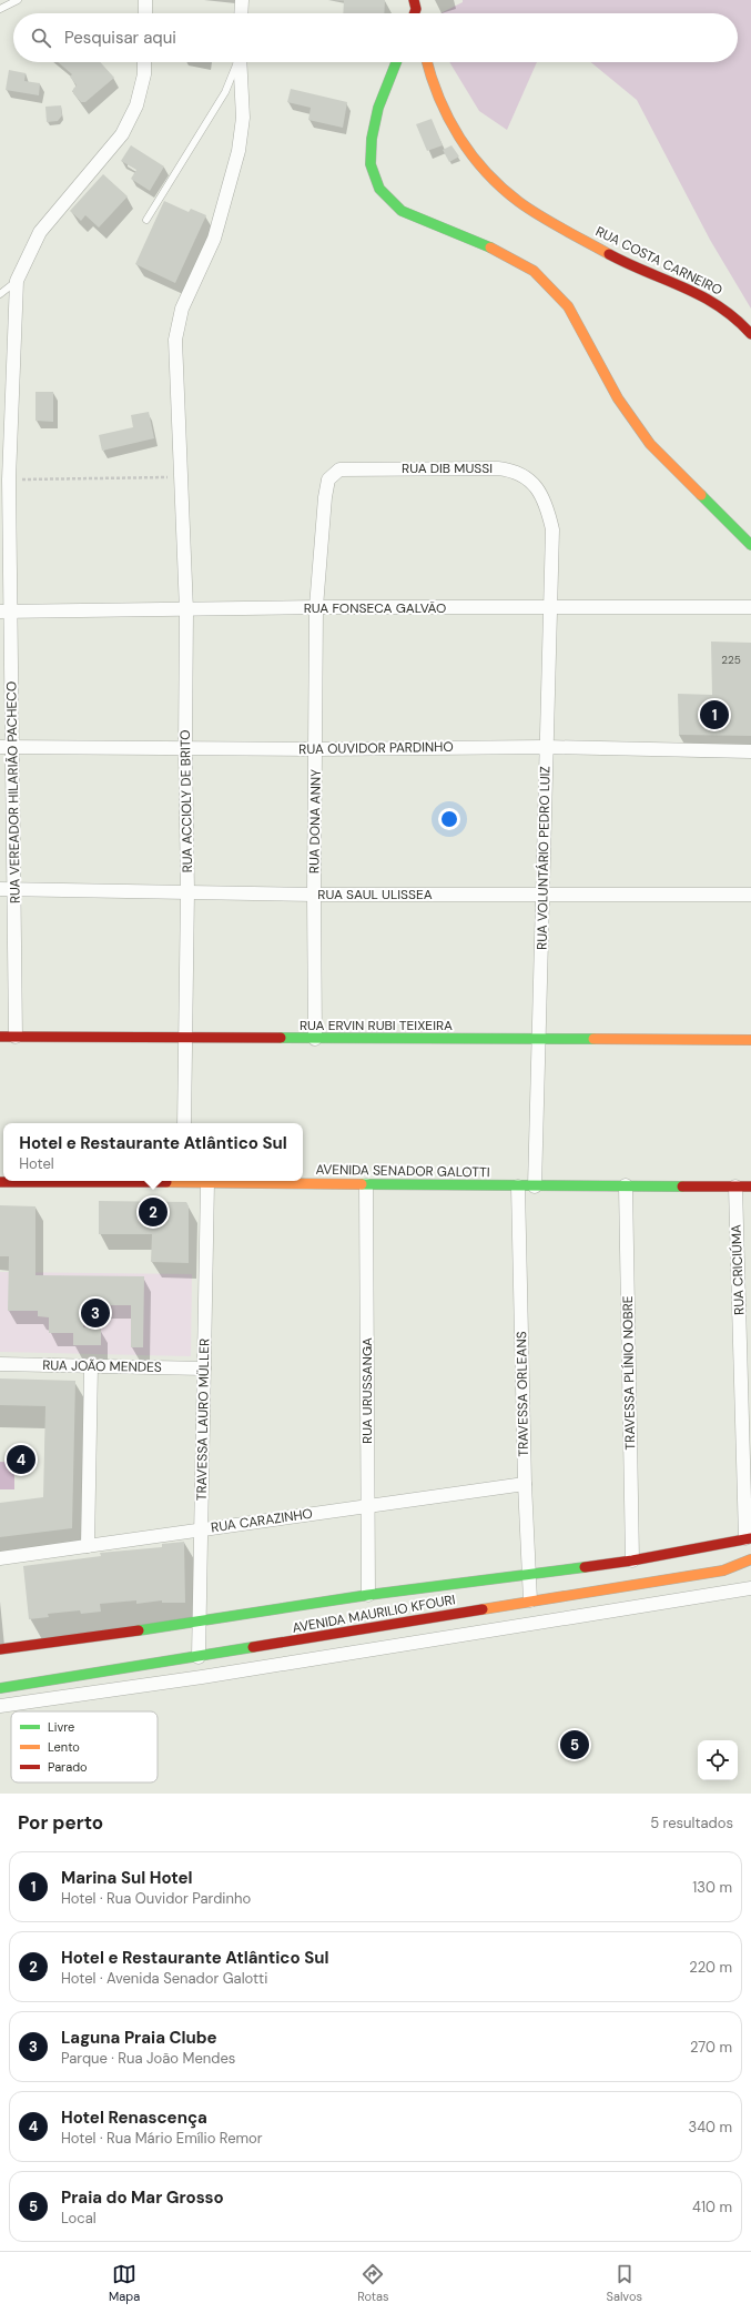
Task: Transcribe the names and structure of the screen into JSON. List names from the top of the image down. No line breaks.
{"streets":{"street":["RUA COSTA CARNEIRO","RUA DIB MUSSI","RUA FONSECA GALVÃO","RUA OUVIDOR PARDINHO","RUA VEREADOR HILARIÃO PACHECO","RUA ACCIOLY DE BRITO","RUA DONA ANNY","RUA VOLUNTÁRIO PEDRO LUIZ","RUA SAUL ULISSEA","RUA ERVIN RUBI TEIXEIRA","AVENIDA SENADOR GALOTTI","RUA CRICIÚMA","RUA JOÃO MENDES","TRAVESSA PLÍNIO NOBRE","RUA URUSSANGA","TRAVESSA ORLEANS","TRAVESSA LAURO MÜLLER","RUA CARAZINHO","AVENIDA MAURILIO KFOURI"]},"crossings":[["RUA DIB MUSSI","RUA DONA ANNY"],["RUA DIB MUSSI","RUA VOLUNTÁRIO PEDRO LUIZ"],["RUA FONSECA GALVÃO","RUA VEREADOR HILARIÃO PACHECO"],["RUA FONSECA GALVÃO","RUA ACCIOLY DE BRITO"],["RUA FONSECA GALVÃO","RUA DONA ANNY"],["RUA FONSECA GALVÃO","RUA VOLUNTÁRIO PEDRO LUIZ"],["RUA OUVIDOR PARDINHO","RUA VEREADOR HILARIÃO PACHECO"],["RUA OUVIDOR PARDINHO","RUA ACCIOLY DE BRITO"],["RUA OUVIDOR PARDINHO","RUA DONA ANNY"],["RUA OUVIDOR PARDINHO","RUA VOLUNTÁRIO PEDRO LUIZ"],["RUA VEREADOR HILARIÃO PACHECO","RUA SAUL ULISSEA"],["RUA VEREADOR HILARIÃO PACHECO","RUA ERVIN RUBI TEIXEIRA"],["RUA ACCIOLY DE BRITO","RUA SAUL ULISSEA"],["RUA ACCIOLY DE BRITO","RUA ERVIN RUBI TEIXEIRA"],["RUA DONA ANNY","RUA SAUL ULISSEA"],["RUA DONA ANNY","RUA ERVIN RUBI TEIXEIRA"],["RUA VOLUNTÁRIO PEDRO LUIZ","RUA SAUL ULISSEA"],["RUA VOLUNTÁRIO PEDRO LUIZ","RUA ERVIN RUBI TEIXEIRA"],["RUA VOLUNTÁRIO PEDRO LUIZ","AVENIDA SENADOR GALOTTI"],["AVENIDA SENADOR GALOTTI","RUA CRICIÚMA"],["AVENIDA SENADOR GALOTTI","TRAVESSA PLÍNIO NOBRE"],["AVENIDA SENADOR GALOTTI","RUA URUSSANGA"],["AVENIDA SENADOR GALOTTI","TRAVESSA ORLEANS"],["AVENIDA SENADOR GALOTTI","TRAVESSA LAURO MÜLLER"],["RUA CRICIÚMA","AVENIDA MAURILIO KFOURI"],["RUA JOÃO MENDES","TRAVESSA LAURO MÜLLER"],["TRAVESSA PLÍNIO NOBRE","AVENIDA MAURILIO KFOURI"],["RUA URUSSANGA","RUA CARAZINHO"],["RUA URUSSANGA","AVENIDA MAURILIO KFOURI"],["TRAVESSA ORLEANS","RUA CARAZINHO"],["TRAVESSA ORLEANS","AVENIDA MAURILIO KFOURI"],["TRAVESSA LAURO MÜLLER","RUA CARAZINHO"],["TRAVESSA LAURO MÜLLER","AVENIDA MAURILIO KFOURI"]],"house_numbers":["225"],"legend":["Livre","Lento","Parado"],"page":{"search":"Pesquisar aqui","pins":["1","2","3","4","5"],"popup":["Hotel e Restaurante Atlântico Sul","Hotel"],"heading":["Por perto","5 resultados"],"list":[{"mark":"1","name":"Marina Sul Hotel","note":"Hotel · Rua Ouvidor Pardinho","value":"130 m"},{"mark":"2","name":"Hotel e Restaurante Atlântico Sul","note":"Hotel · Avenida Senador Galotti","value":"220 m"},{"mark":"3","name":"Laguna Praia Clube","note":"Parque · Rua João Mendes","value":"270 m"},{"mark":"4","name":"Hotel Renascença","note":"Hotel · Rua Mário Emílio Remor","value":"340 m"},{"mark":"5","name":"Praia do Mar Grosso","note":"Local","value":"410 m"}],"nav":["Mapa","Rotas","Salvos"]}}
